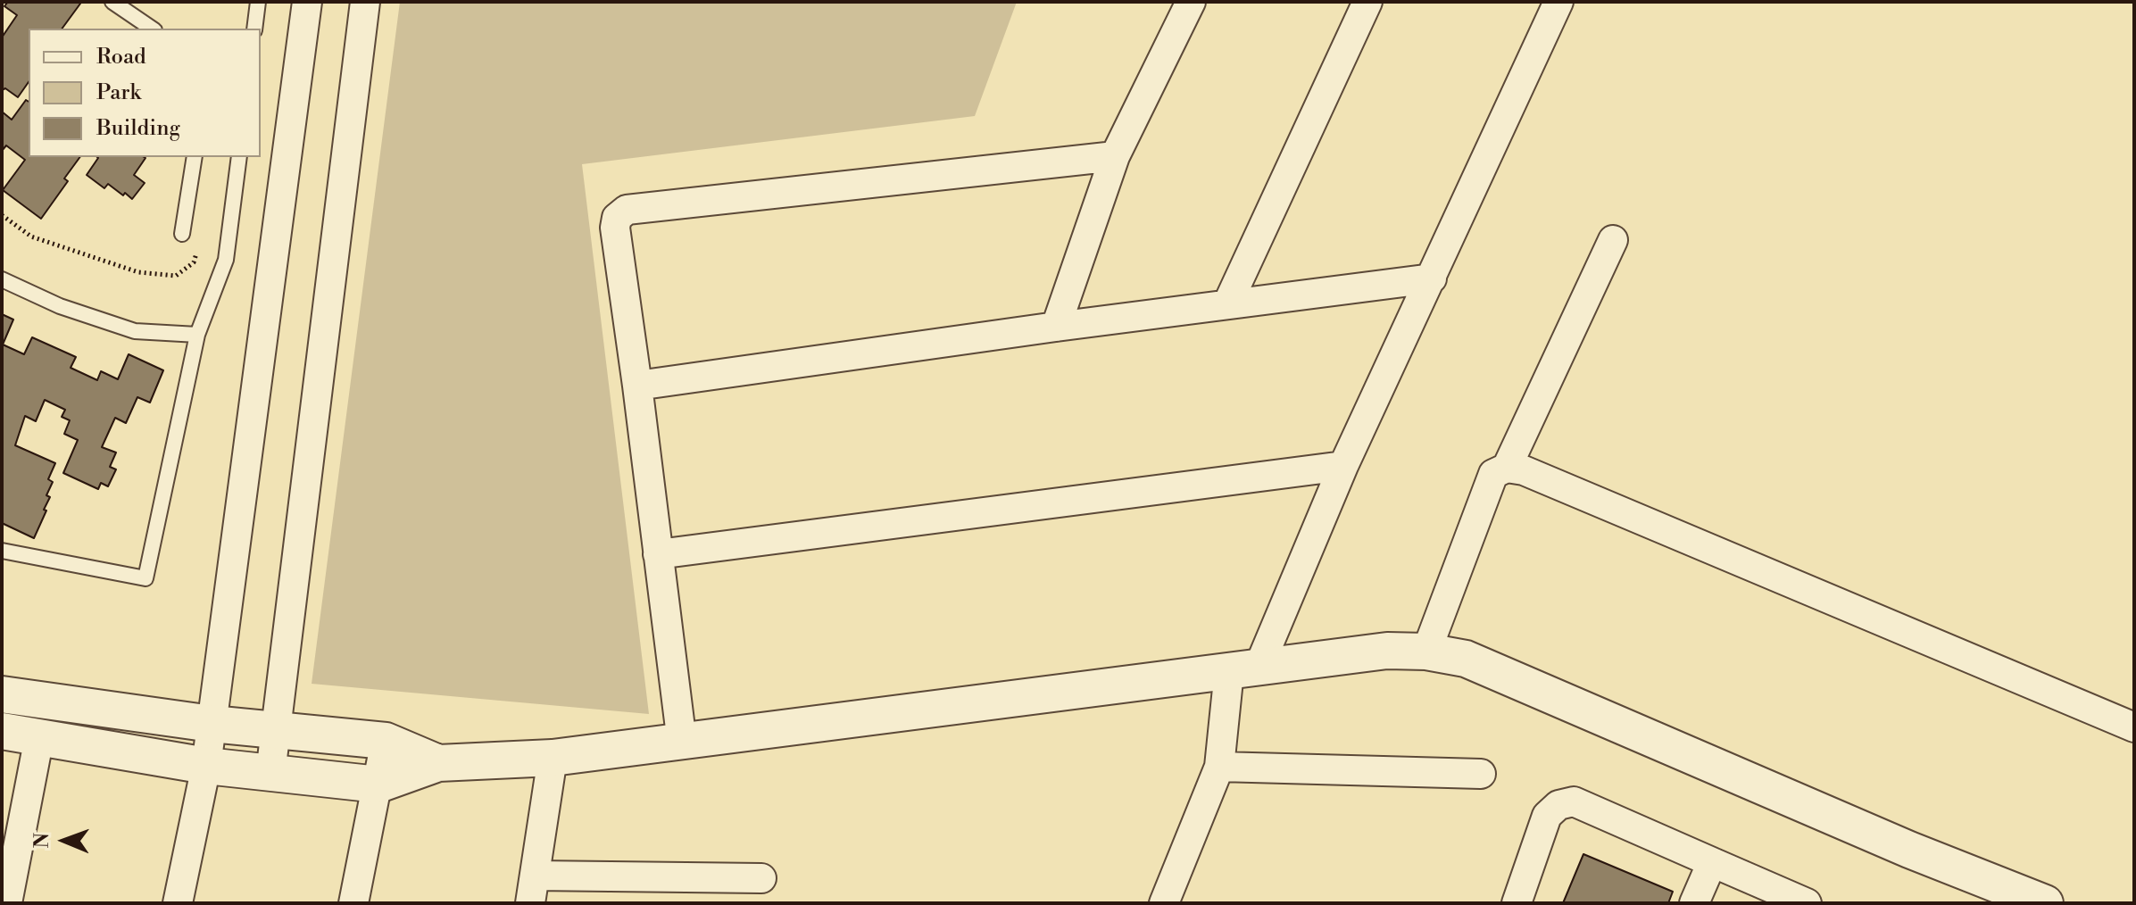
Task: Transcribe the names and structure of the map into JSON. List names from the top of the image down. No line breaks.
{"legend":["Road","Park","Building"],"north":"left"}
